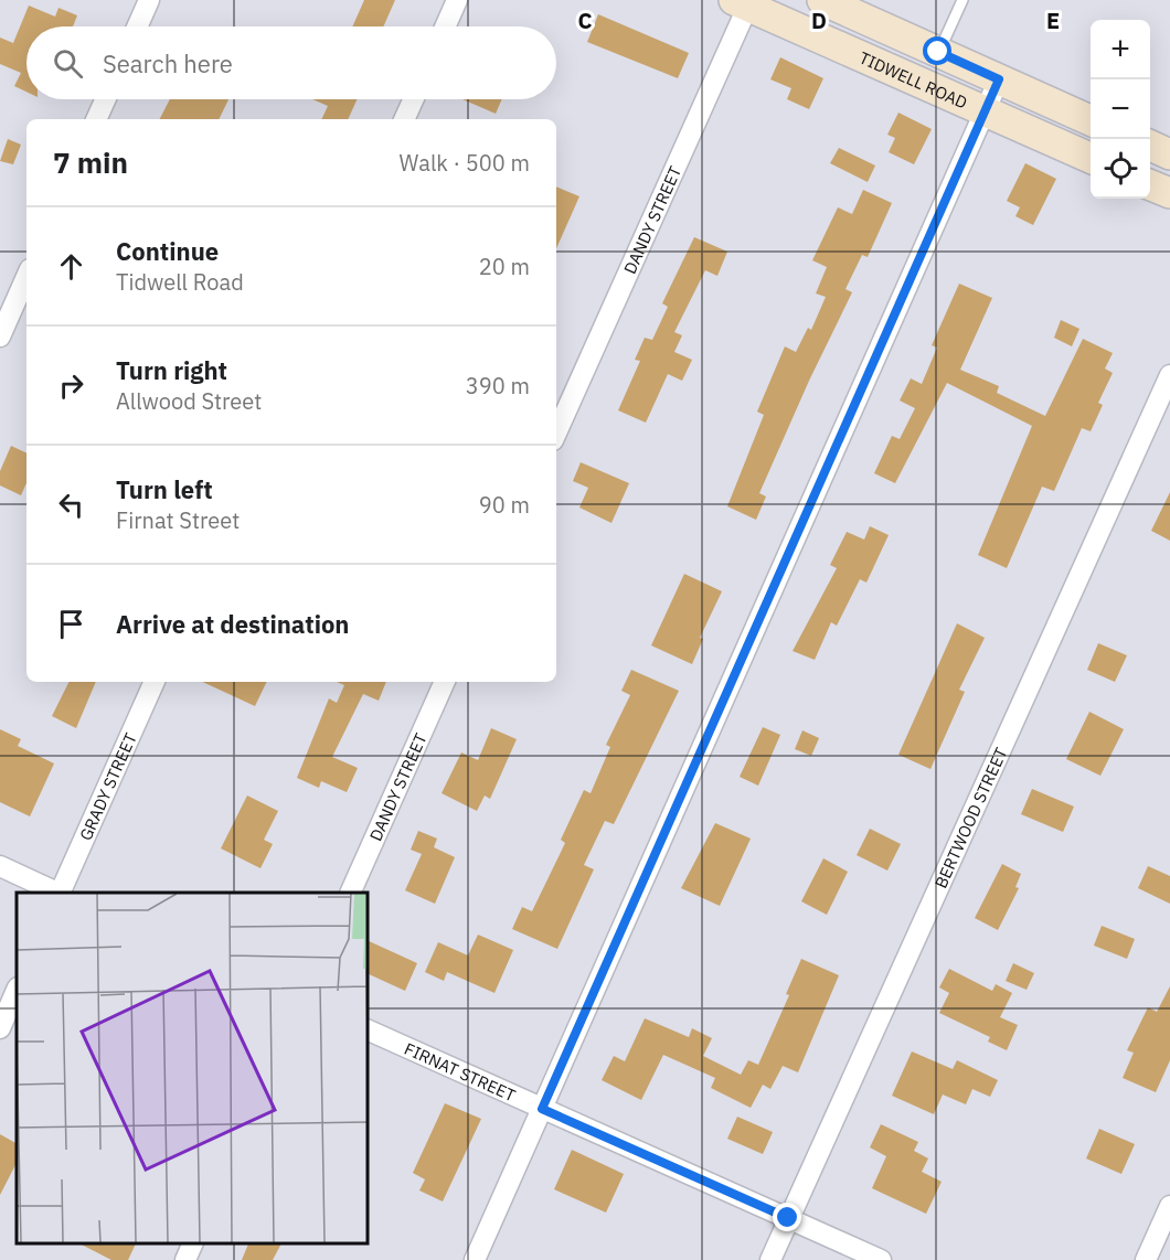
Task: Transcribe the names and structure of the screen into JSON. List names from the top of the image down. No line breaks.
{"streets":{"main road":["TIDWELL ROAD"],"street":["DANDY STREET","GRADY STREET","BERTWOOD STREET","FIRNAT STREET"]},"crossings":[["TIDWELL ROAD","DANDY STREET"],["BERTWOOD STREET","FIRNAT STREET"]],"page":{"map_buttons":["+","−"],"search":"Search here","heading":["7 min","Walk · 500 m"],"list":[["Continue","Tidwell Road","20 m"],["Turn right","Allwood Street","390 m"],["Turn left","Firnat Street","90 m"],"Arrive at destination"]},"grid":{"columns":["C","D","E"]}}
